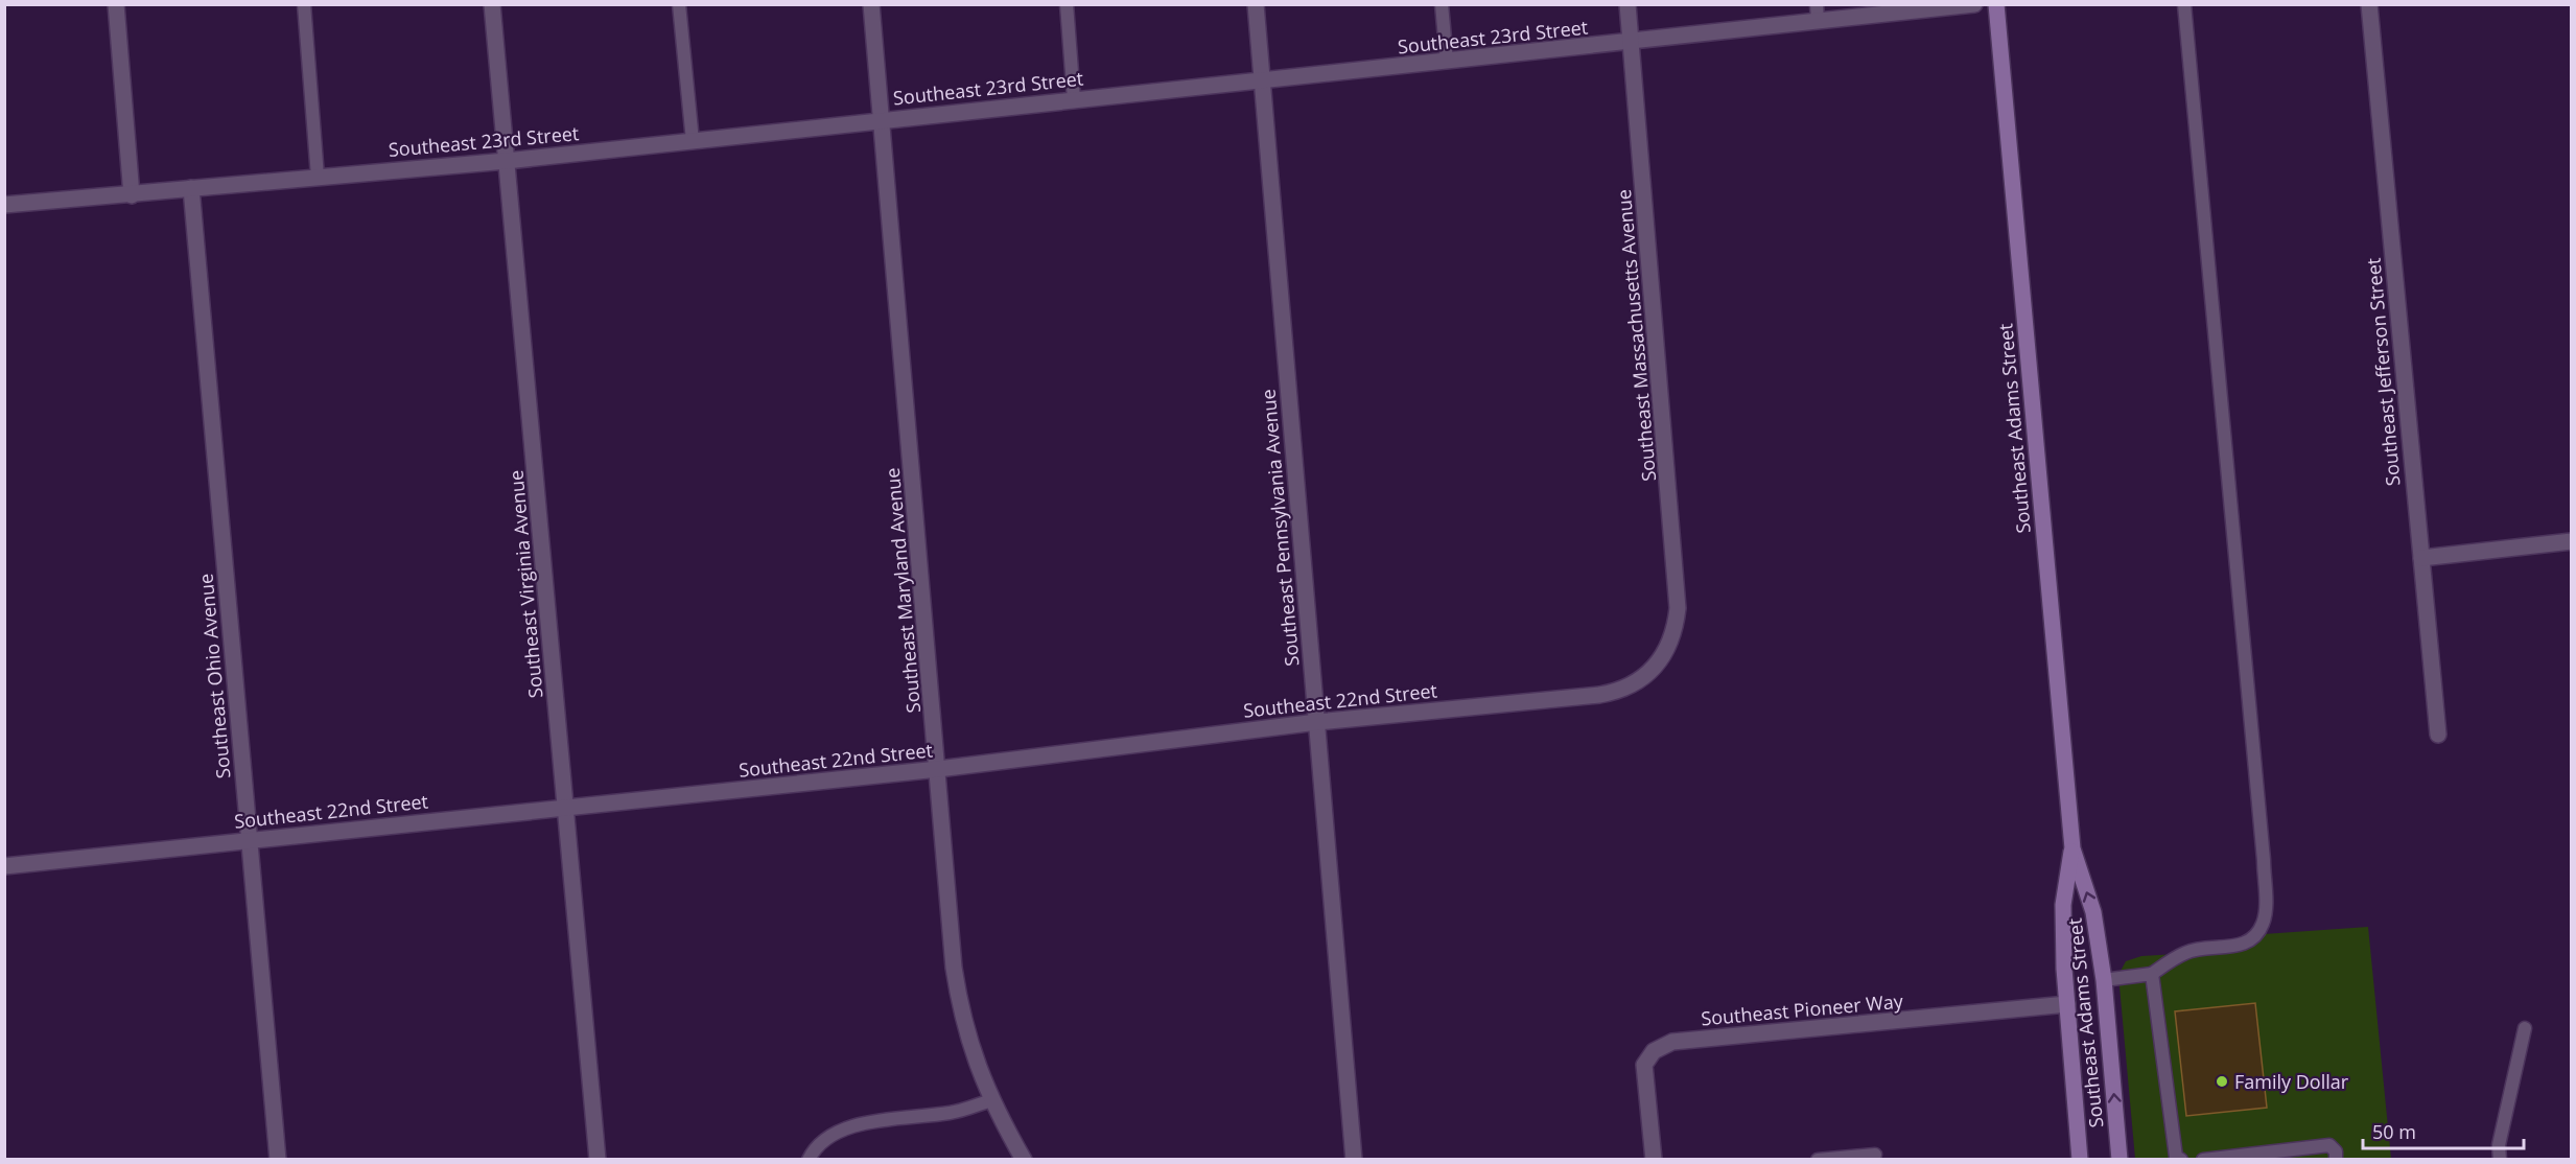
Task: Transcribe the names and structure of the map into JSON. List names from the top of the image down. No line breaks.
{"streets":{"main road":["Southeast Adams Street"],"street":["Southeast 23rd Street","Southeast Massachusetts Avenue","Southeast Jefferson Street","Southeast Pennsylvania Avenue","Southeast Virginia Avenue","Southeast Maryland Avenue","Southeast Ohio Avenue","Southeast 22nd Street","Southeast Pioneer Way"]},"crossings":[["Southeast 23rd Street","Southeast Massachusetts Avenue"],["Southeast 23rd Street","Southeast Pennsylvania Avenue"],["Southeast 23rd Street","Southeast Virginia Avenue"],["Southeast 23rd Street","Southeast Maryland Avenue"],["Southeast 23rd Street","Southeast Ohio Avenue"],["Southeast Massachusetts Avenue","Southeast 22nd Street"],["Southeast Adams Street","Southeast Pioneer Way"],["Southeast Pennsylvania Avenue","Southeast 22nd Street"],["Southeast Virginia Avenue","Southeast 22nd Street"],["Southeast Maryland Avenue","Southeast 22nd Street"],["Southeast Ohio Avenue","Southeast 22nd Street"]],"places":["Family Dollar"],"scale_bar":"50 m"}
